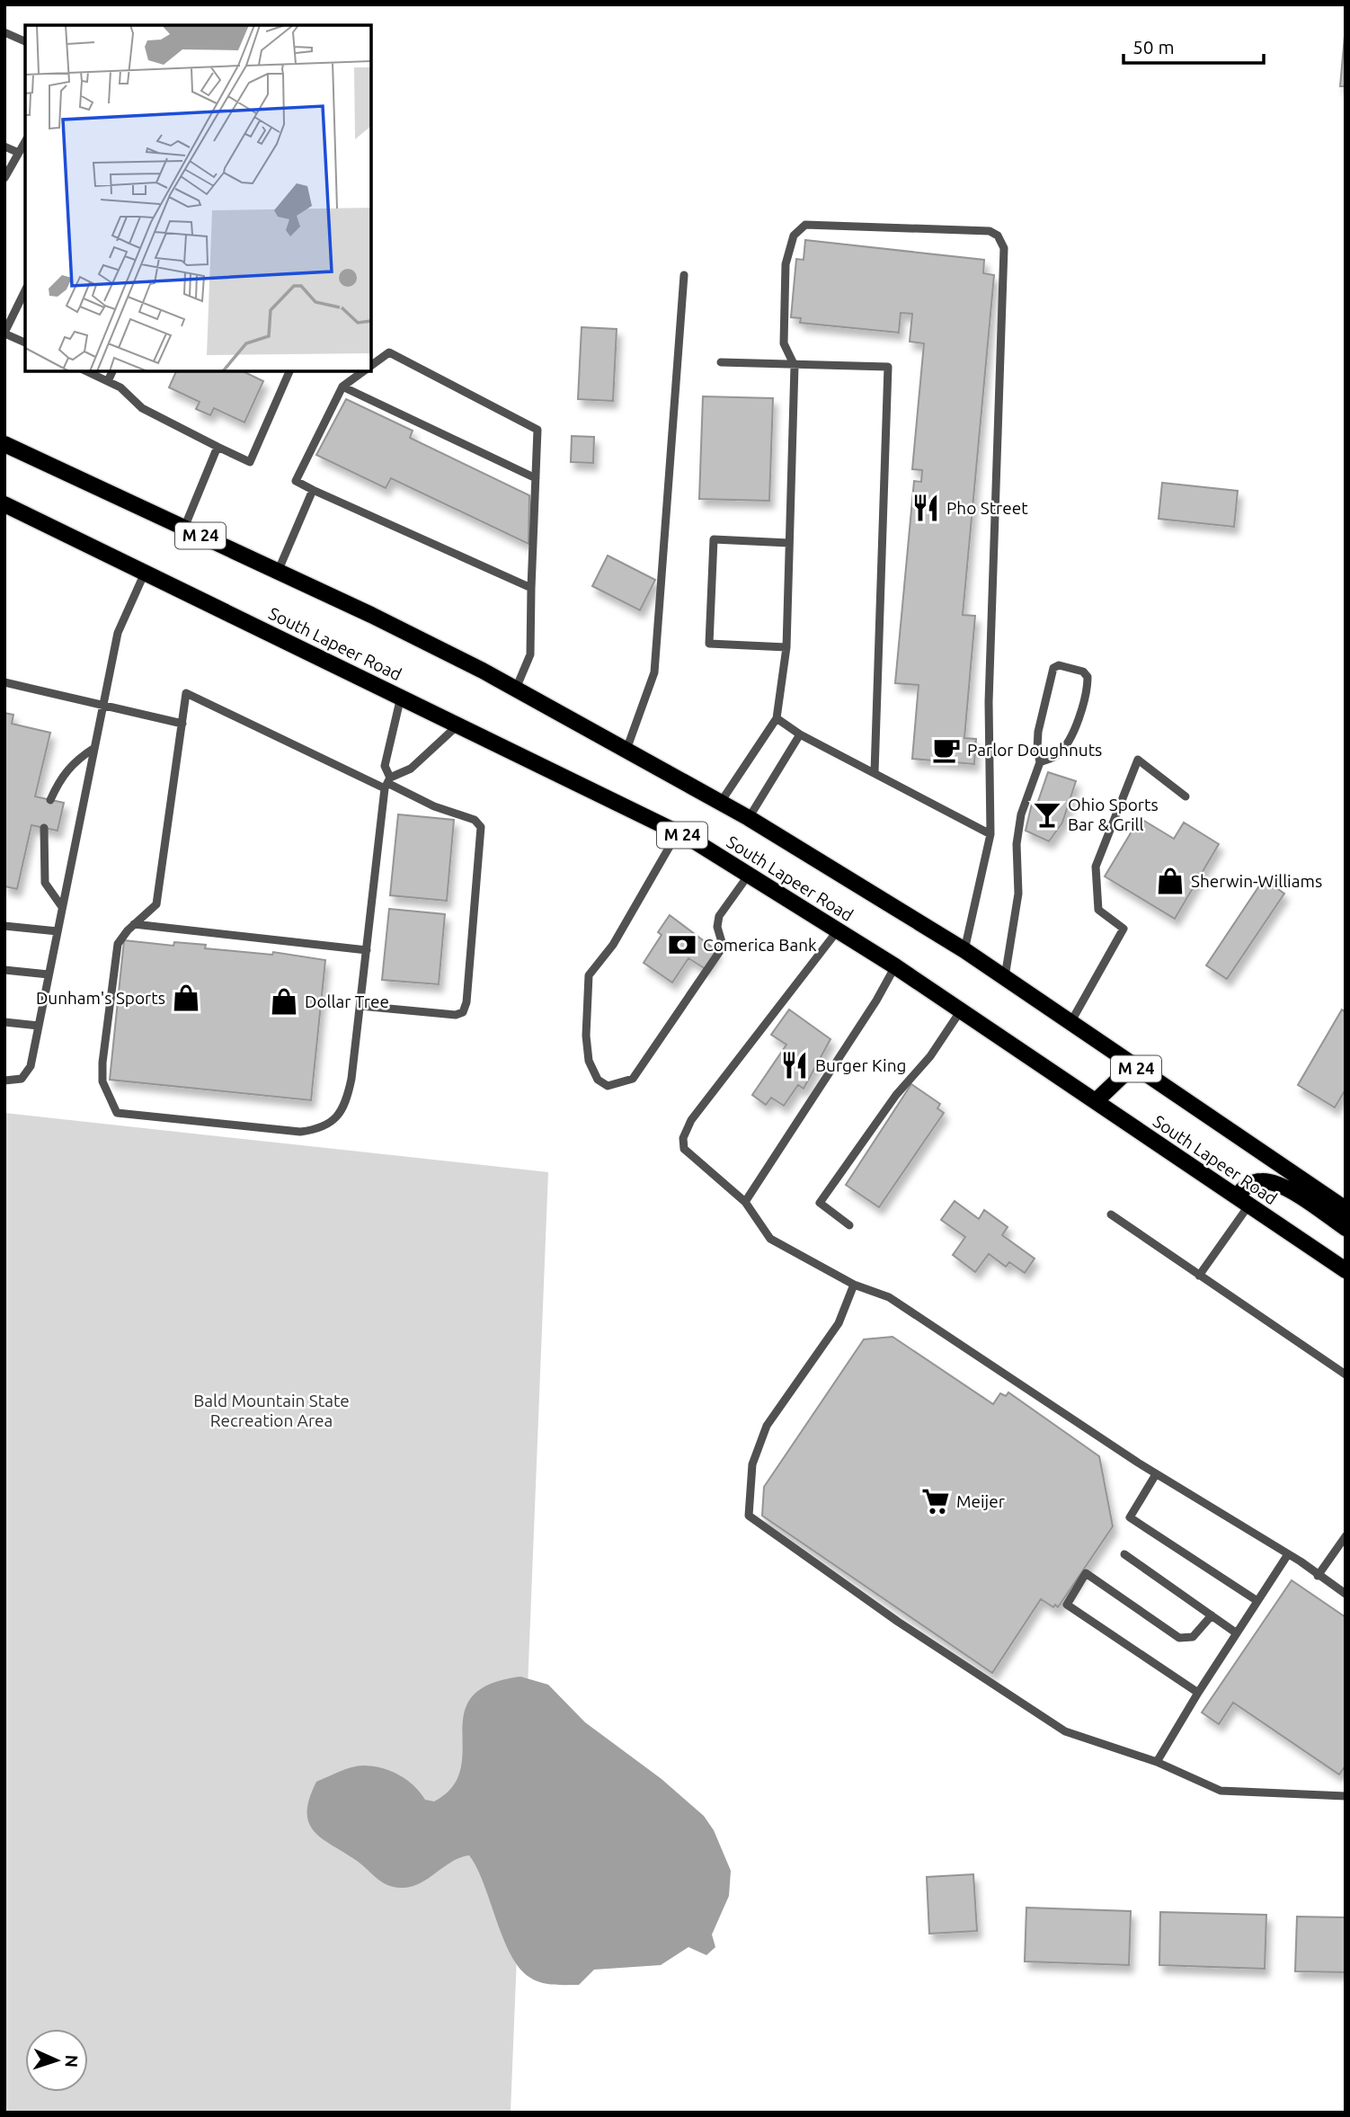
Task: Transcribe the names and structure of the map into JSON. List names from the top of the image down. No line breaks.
{"streets":{"main road":["M 24","South Lapeer Road"]},"parks":["Bald Mountain State Recreation Area"],"places":{"restaurant":["Pho Street","Burger King"],"cafe":["Parlor Doughnuts"],"bar":["Ohio Sports Bar & Grill"],"shop":["Sherwin-Williams","Dunham's Sports","Dollar Tree"],"bank":["Comerica Bank"],"supermarket":["Meijer"]},"scale_bar":"50 m","north":"right"}
